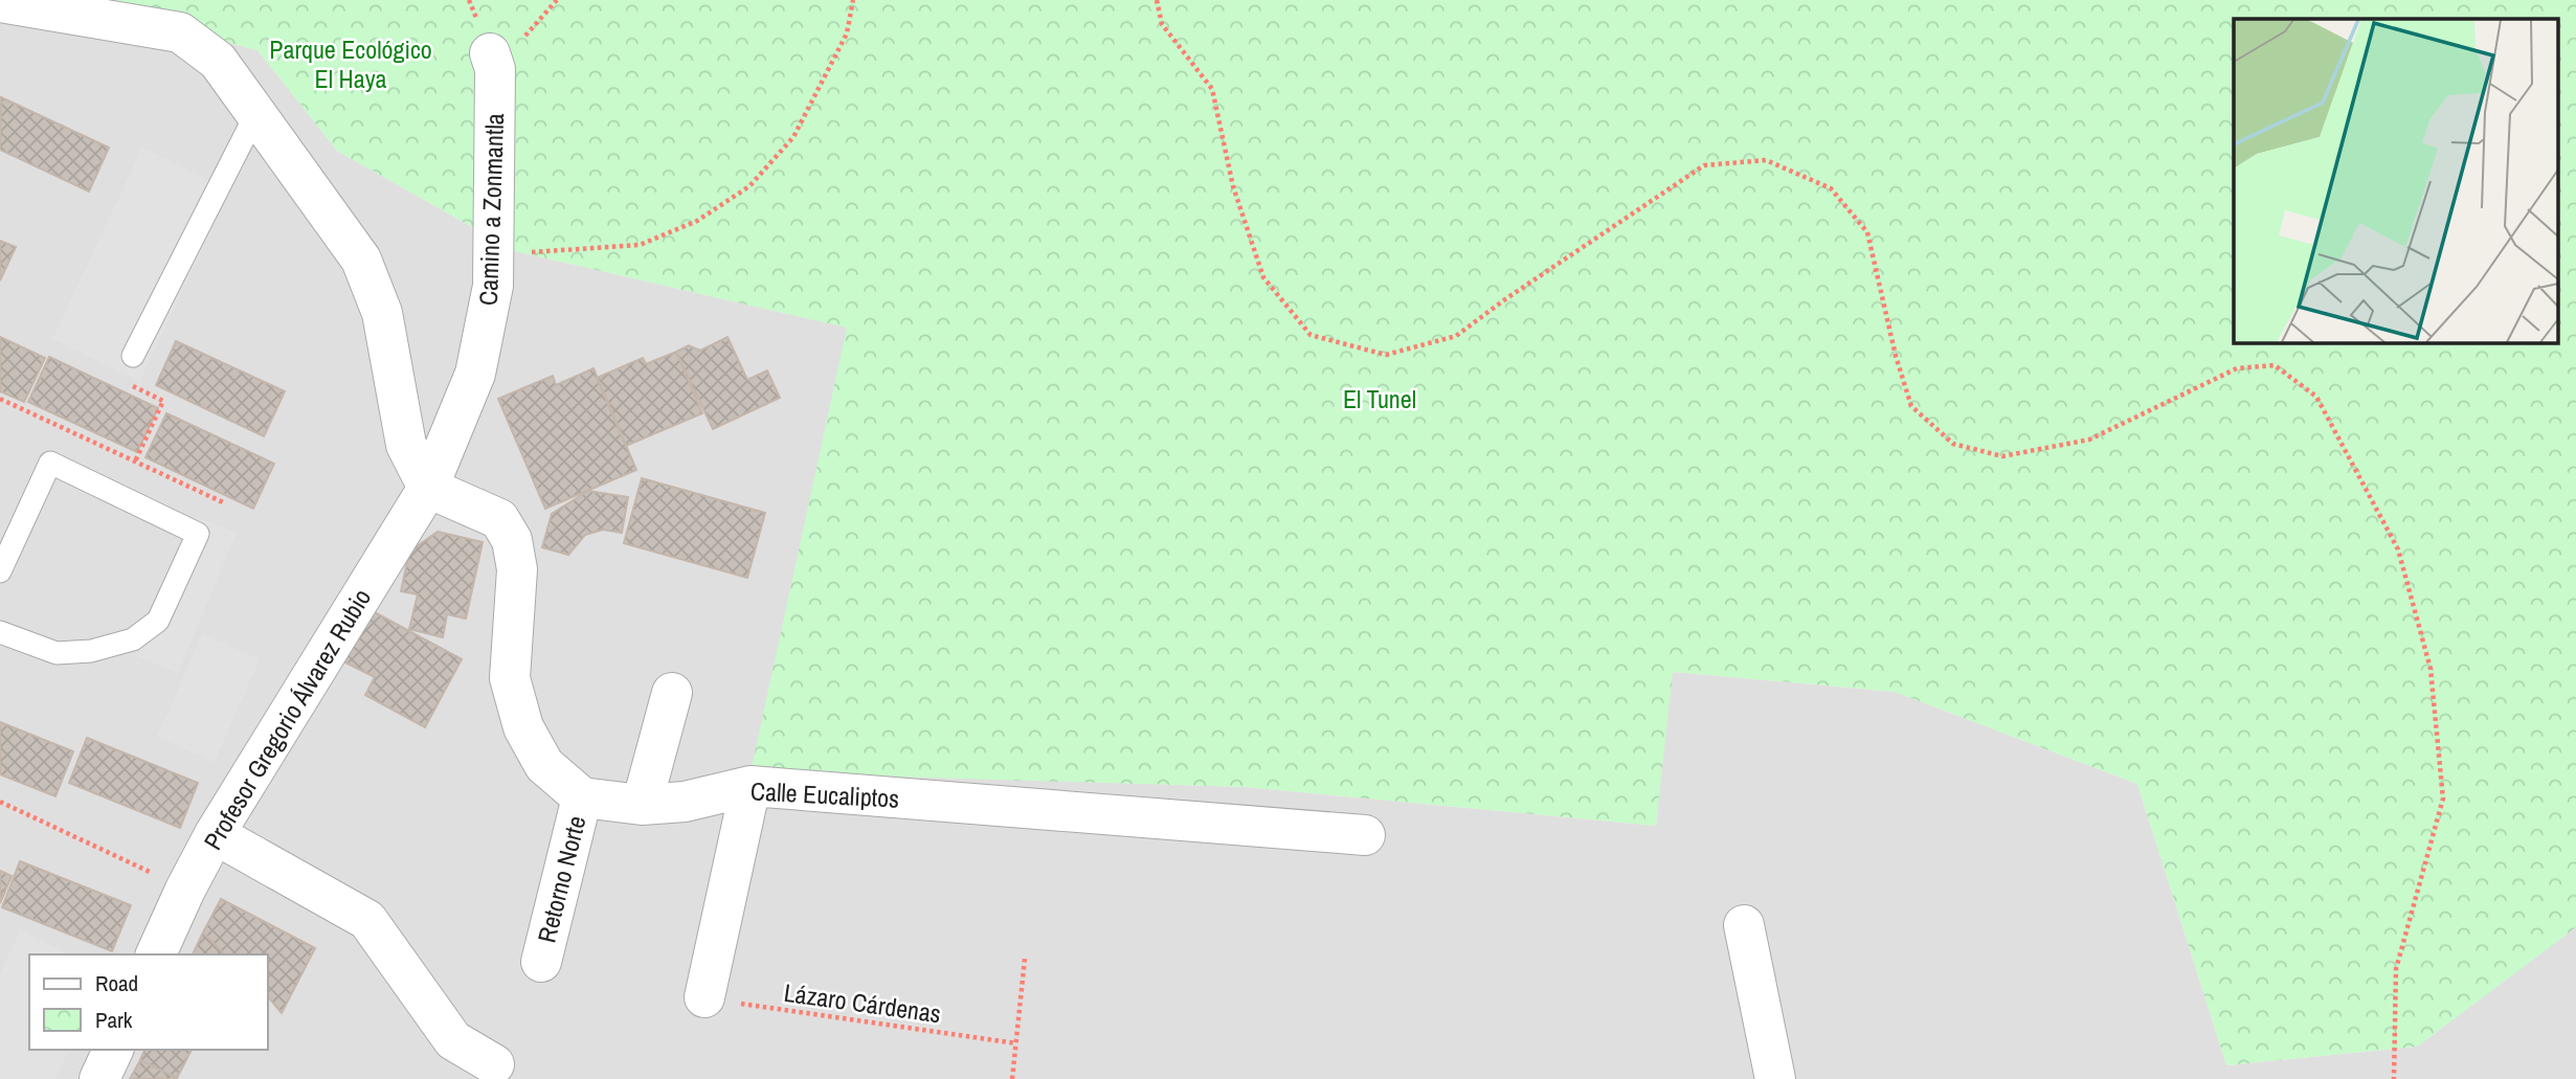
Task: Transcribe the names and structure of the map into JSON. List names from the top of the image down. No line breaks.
{"streets":{"street":["Camino a Zonmantla","Profesor Gregorio Álvarez Rubio","Calle Eucaliptos","Retorno Norte"],"path":["Lázaro Cárdenas"]},"crossings":[["Camino a Zonmantla","Profesor Gregorio Álvarez Rubio"],["Calle Eucaliptos","Retorno Norte"]],"parks":["Parque Ecológico El Haya","El Tunel"],"legend":["Road","Park"]}
